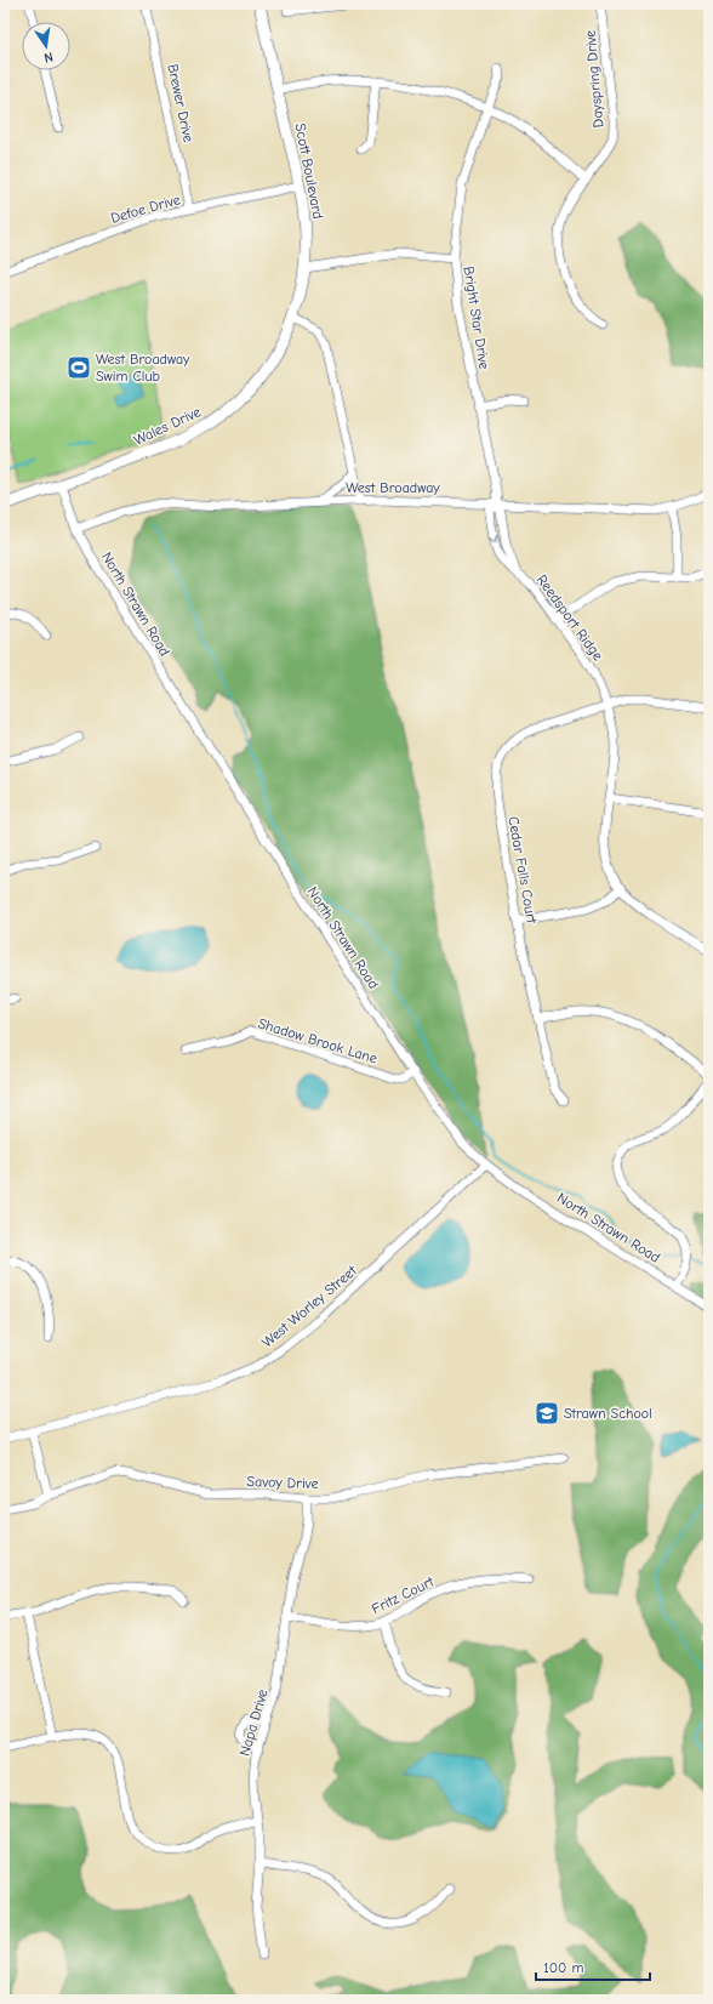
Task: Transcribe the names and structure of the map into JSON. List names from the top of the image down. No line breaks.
{"streets":{"main road":["Scott Boulevard","Wales Drive"],"street":["Dayspring Drive","Brewer Drive","Defoe Drive","Bright Star Drive","West Broadway","North Strawn Road","Reedsport Ridge","Cedar Falls Court","Shadow Brook Lane","West Worley Street","Savoy Drive","Fritz Court","Napa Drive"]},"crossings":[["Brewer Drive","Defoe Drive"],["Scott Boulevard","Defoe Drive"],["Scott Boulevard","Wales Drive"],["Bright Star Drive","West Broadway"],["Bright Star Drive","Reedsport Ridge"],["Wales Drive","North Strawn Road"],["West Broadway","North Strawn Road"],["West Broadway","Reedsport Ridge"],["North Strawn Road","Shadow Brook Lane"],["North Strawn Road","West Worley Street"],["Reedsport Ridge","Cedar Falls Court"],["Savoy Drive","Napa Drive"],["Fritz Court","Napa Drive"]],"places":{"sports":["West Broadway Swim Club"],"school or university":["Strawn School"]},"scale_bar":"100 m","north":"bottom"}
